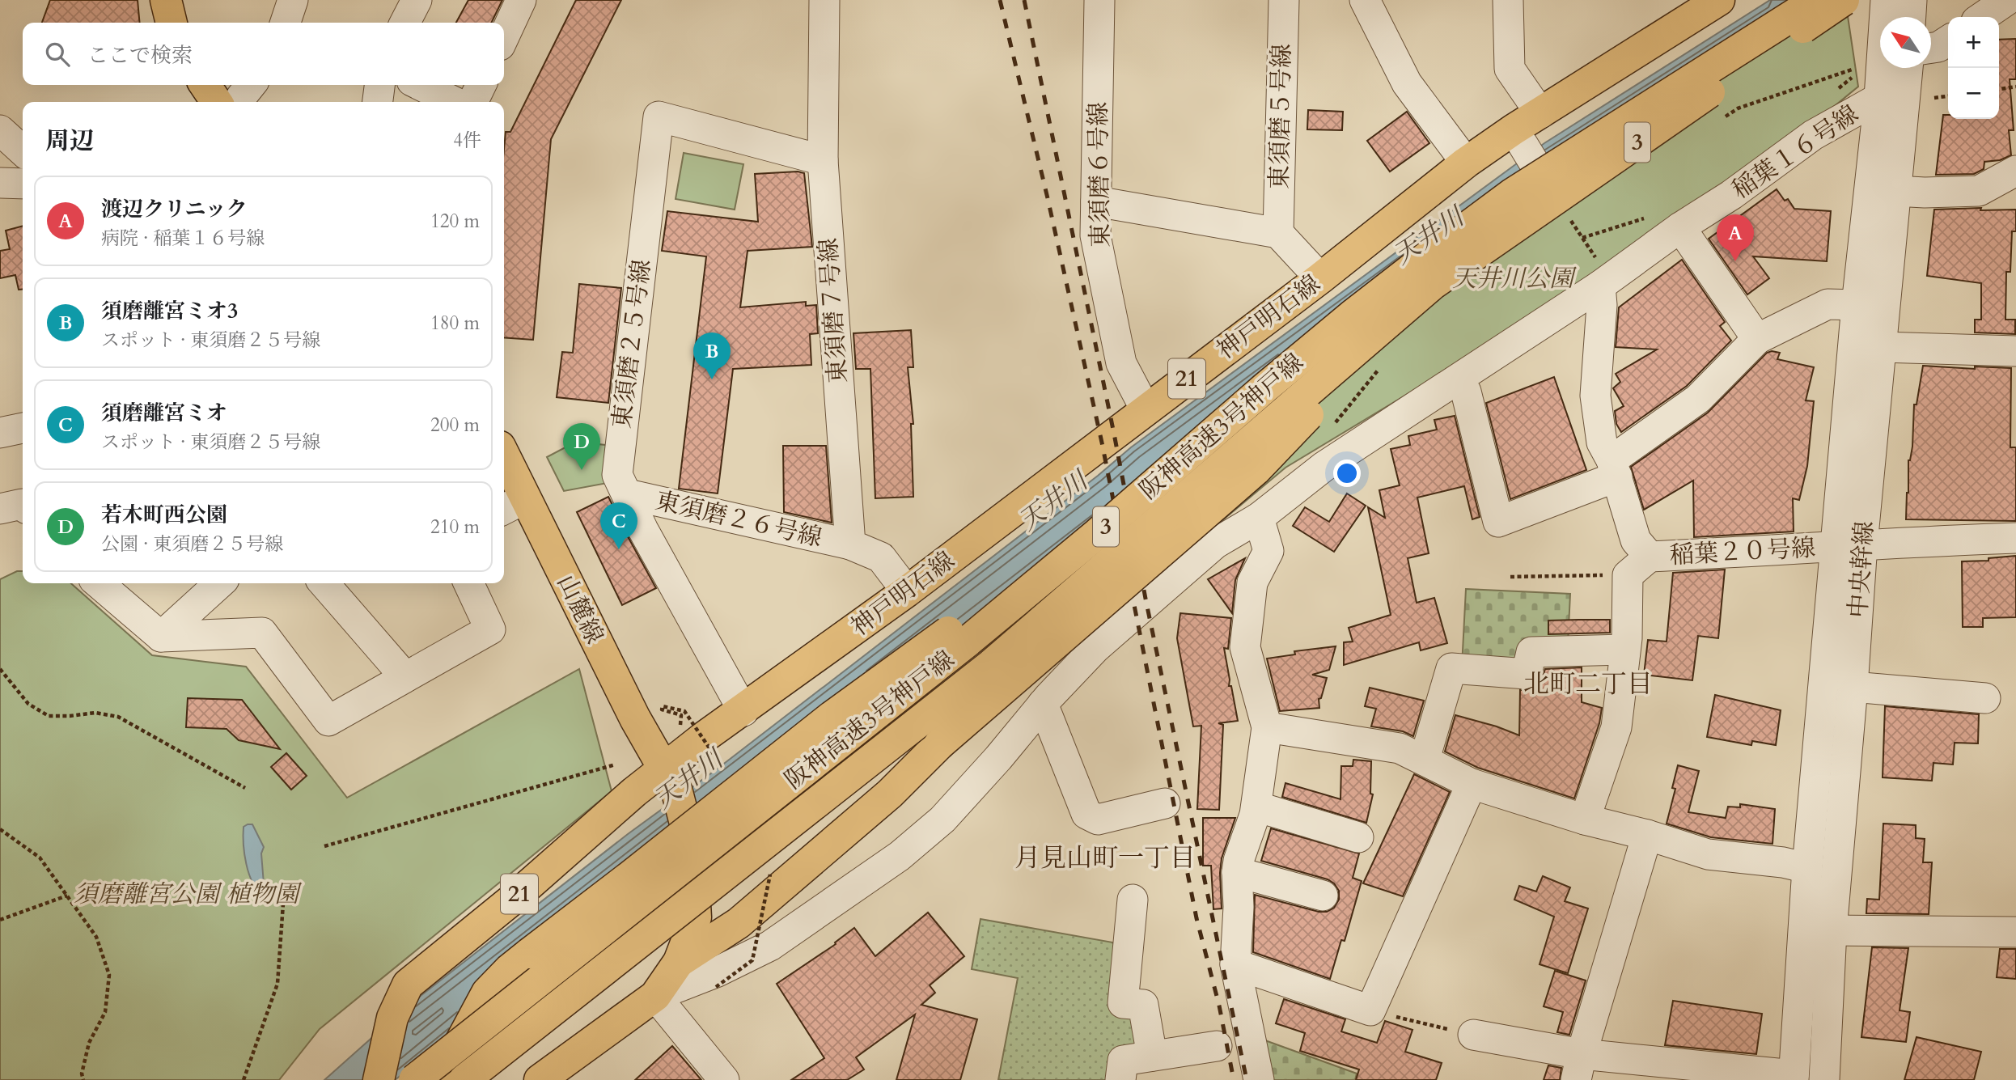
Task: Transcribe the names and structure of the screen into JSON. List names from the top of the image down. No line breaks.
{"streets":{"main road":["3","神戸明石線","21","阪神高速3号神戸線","山麓線"],"street":["東須磨５号線","稲葉１６号線","東須磨６号線","東須磨７号線","東須磨２５号線","東須磨２６号線","稲葉２０号線","中央幹線"]},"crossings":[["稲葉１６号線","中央幹線"],["東須磨６号線","神戸明石線"],["東須磨７号線","東須磨２５号線"],["東須磨７号線","東須磨２６号線"],["神戸明石線","東須磨２５号線"],["神戸明石線","山麓線"],["東須磨２５号線","東須磨２６号線"],["稲葉２０号線","中央幹線"]],"districts":["北町二丁目","月見山町一丁目"],"water":["天井川"],"parks":["天井川公園","須磨離宮公園 植物園"],"north":"top left","page":{"map_buttons":["+","−"],"search":"ここで検索","heading":["周辺","4件"],"list":[{"mark":"A","name":"渡辺クリニック","note":"病院 · 稲葉１６号線","value":"120 m"},{"mark":"B","name":"須磨離宮ミオ3","note":"スポット · 東須磨２５号線","value":"180 m"},{"mark":"C","name":"須磨離宮ミオ","note":"スポット · 東須磨２５号線","value":"200 m"},{"mark":"D","name":"若木町西公園","note":"公園 · 東須磨２５号線","value":"210 m"}],"pins":["A","B","D","C"]}}
